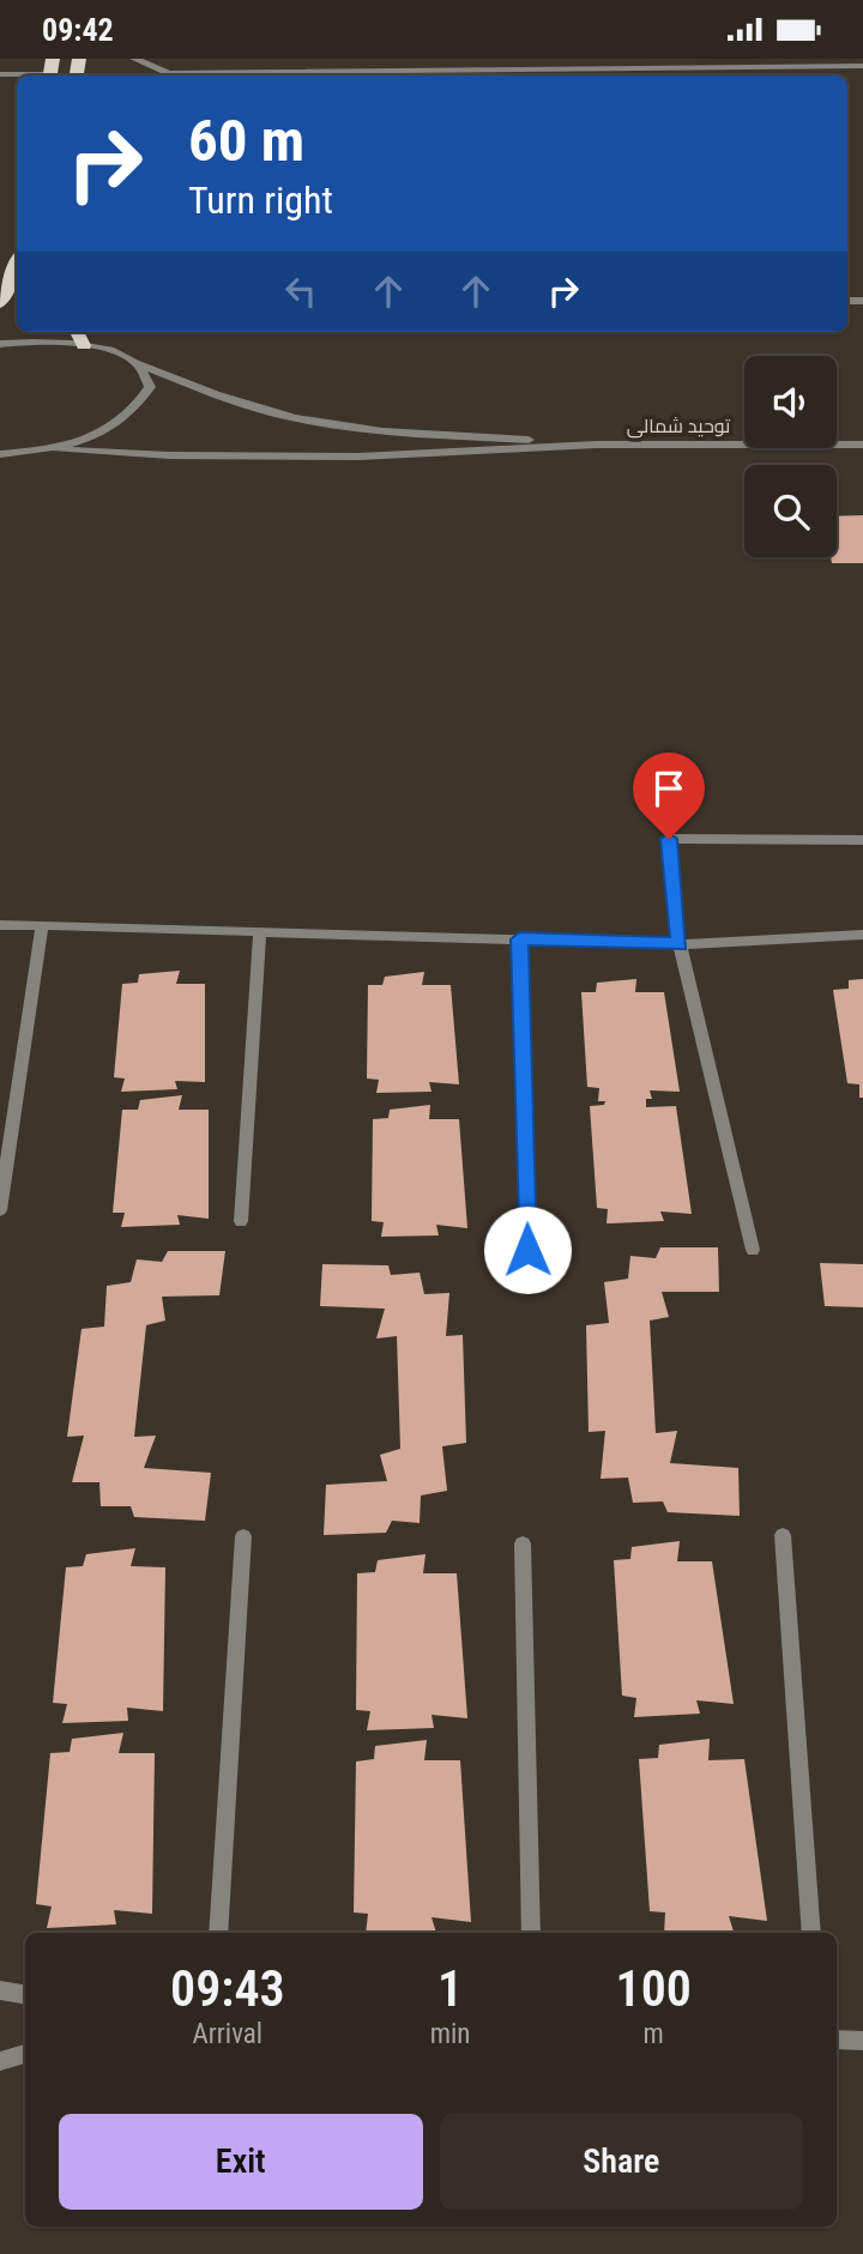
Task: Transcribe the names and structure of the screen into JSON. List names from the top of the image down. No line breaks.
{"streets":{"street":["توحید شمالی"]},"page":{"status":"09:42","turn":["60 m","Turn right"],"eta":["09:43","Arrival","1","min","100","m"],"buttons":["Exit","Share"]}}
